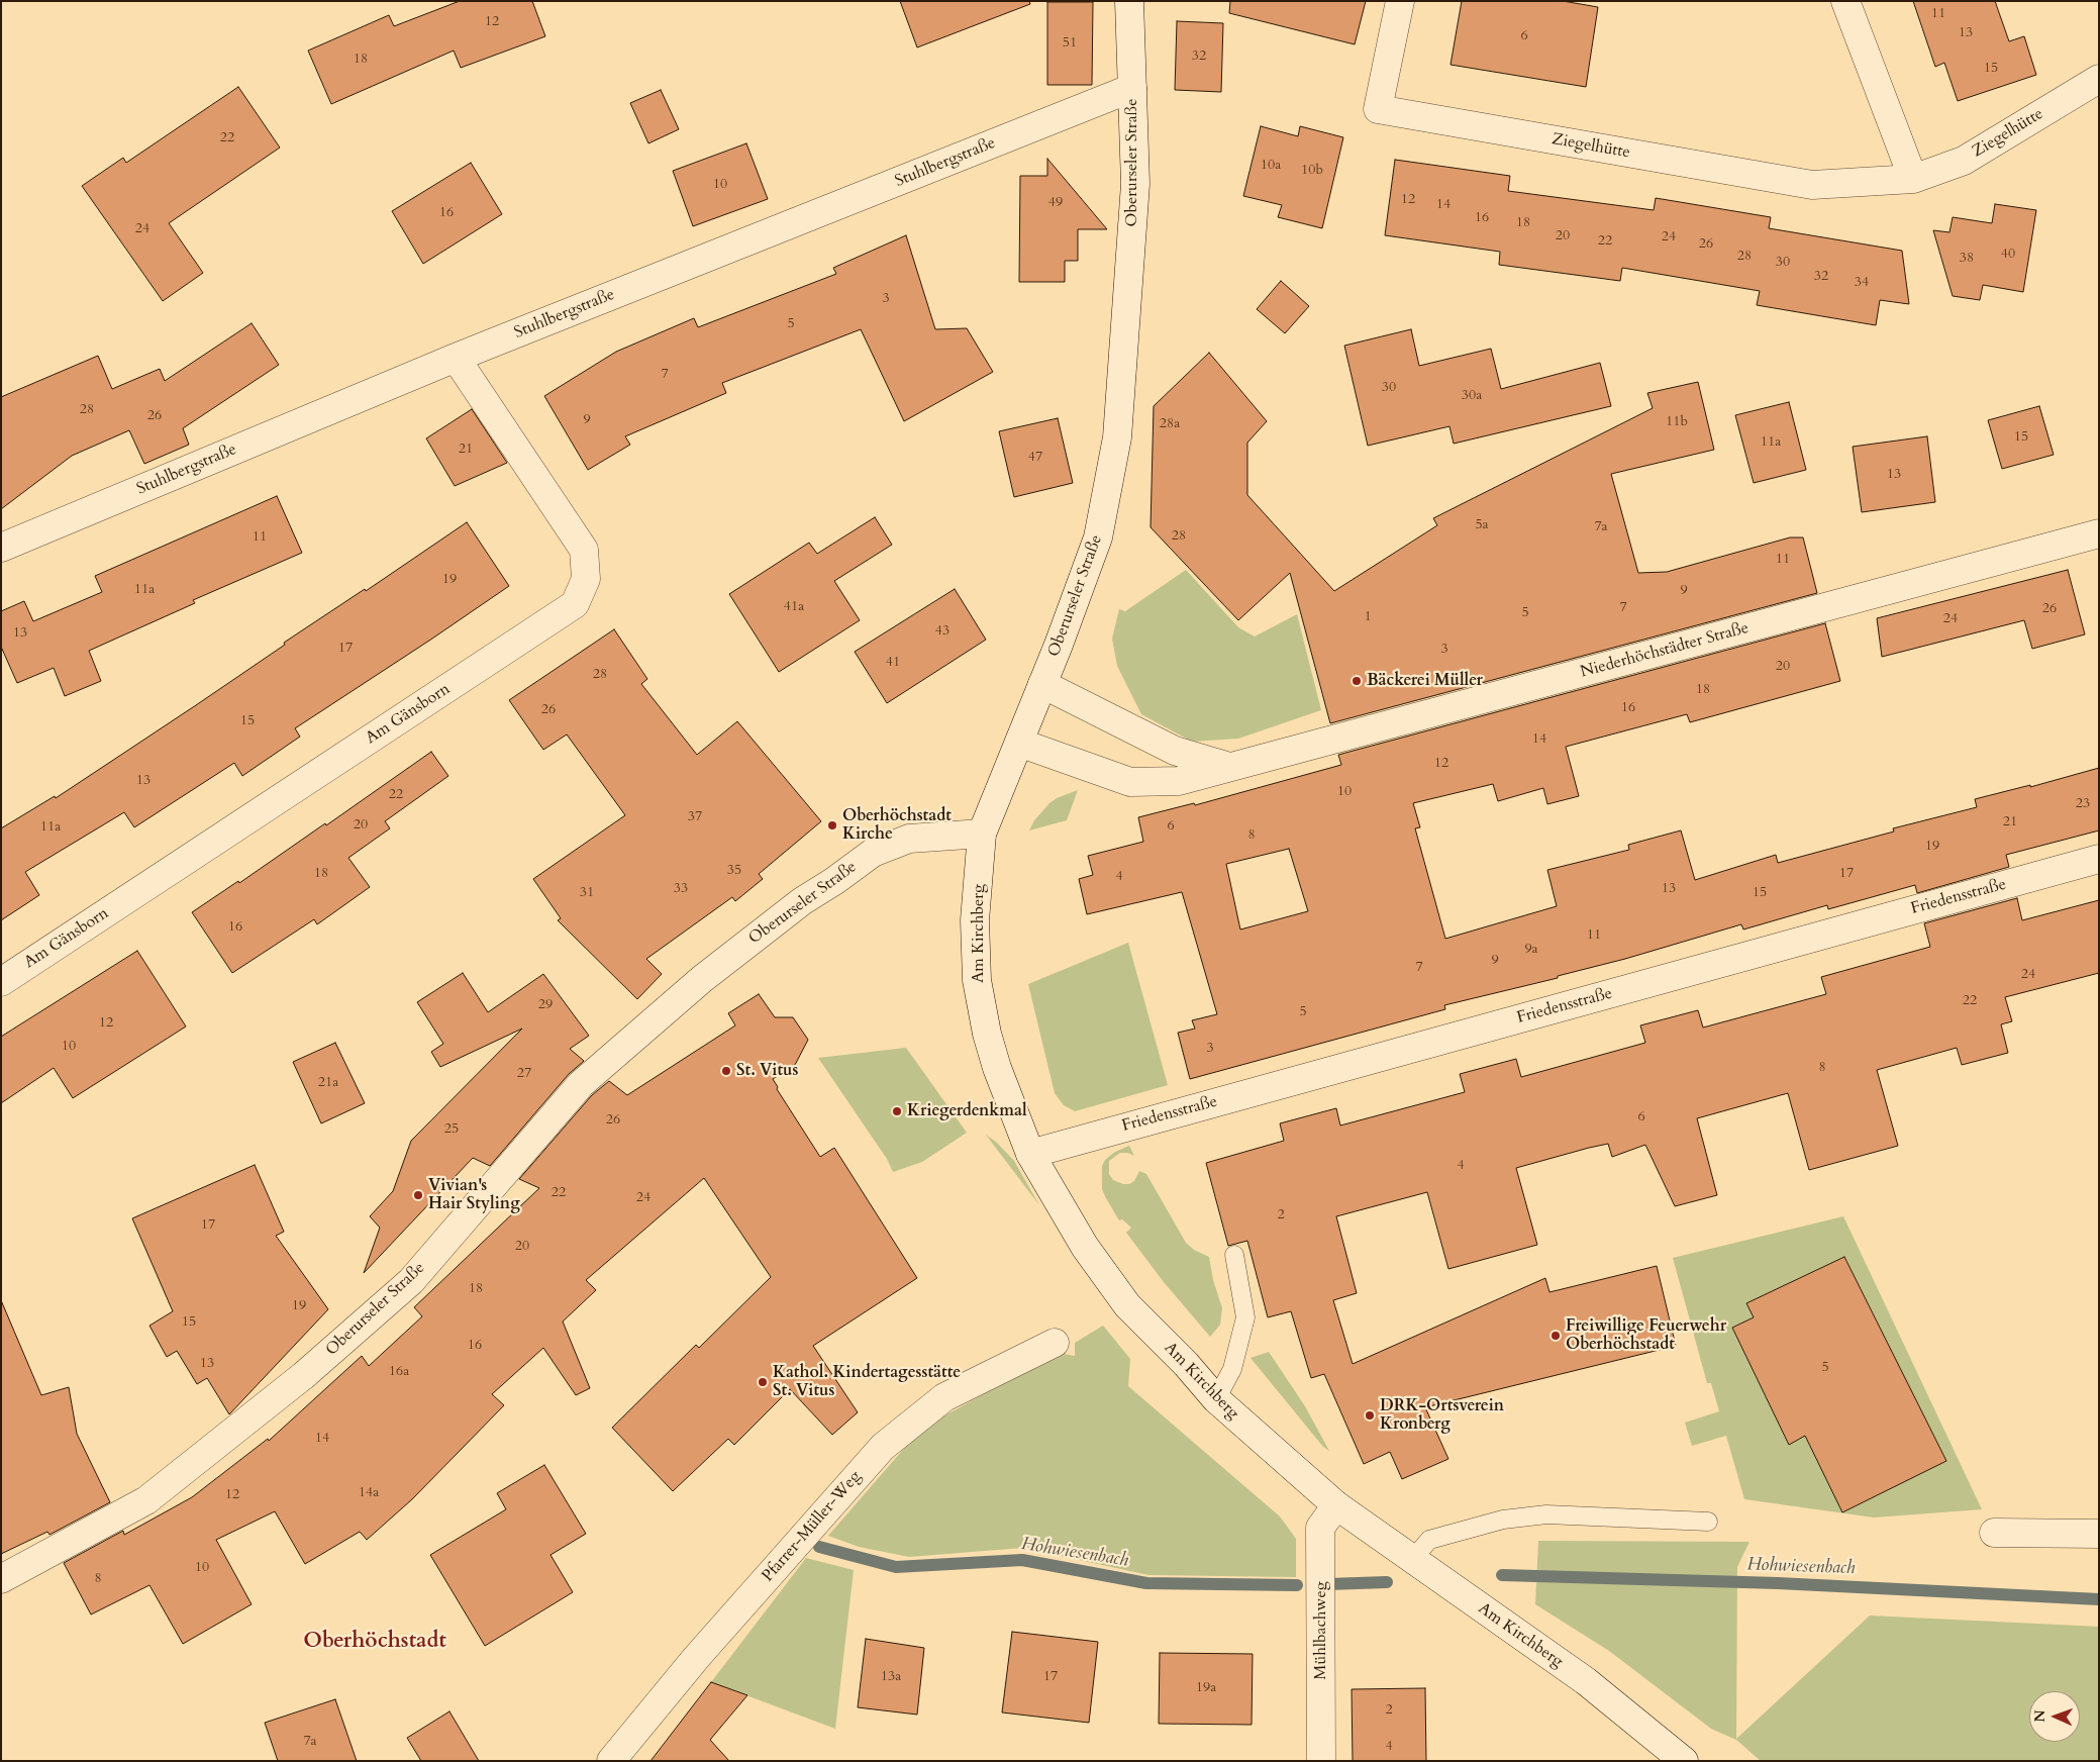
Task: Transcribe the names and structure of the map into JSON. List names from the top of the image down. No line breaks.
{"streets":{"street":["Ziegelhütte","Stuhlbergstraße","Oberurseler Straße","Niederhöchstädter Straße","Am Gänsborn","Friedensstraße","Am Kirchberg","Pfarrer-Müller-Weg","Mühlbachweg"]},"crossings":[["Stuhlbergstraße","Oberurseler Straße"],["Stuhlbergstraße","Am Gänsborn"],["Oberurseler Straße","Niederhöchstädter Straße"],["Oberurseler Straße","Am Kirchberg"],["Friedensstraße","Am Kirchberg"],["Am Kirchberg","Mühlbachweg"]],"districts":["Oberhöchstadt"],"water":["Hohwiesenbach"],"places":["Bäckerei Müller","Oberhöchstadt Kirche","St. Vitus","Kriegerdenkmal","Vivian's Hair Styling","Freiwillige Feuerwehr Oberhöchstadt","Kathol. Kindertagesstätte St. Vitus","DRK-Ortsverein Kronberg"],"house_numbers":["11","12","13","6","51","32","18","15","22","10a","10b","10","12","49","14","16","16","18","24","20","24","22","26","40","28","38","30","32","34","3","5","7","30","30a","28","26","9","11b","28a","15","11a","21","47","13","5a","7a","28","11","11","19","11a","9","41a","7","26","5","1","24","43","13","17","3","41","20","28","18","16","26","15","14","12","13","10","22","23","37","21","20","6","11a","8","19","35","18","17","4","33","13","31","15","16","11","9a","9","7","24","22","29","5","12","10","3","8","27","21a","6","26","25","4","22","24","2","17","20","18","19","15","16","13","5","16a","14","14a","12","10","8","13a","17","19a","2","7a","4"],"north":"left"}
